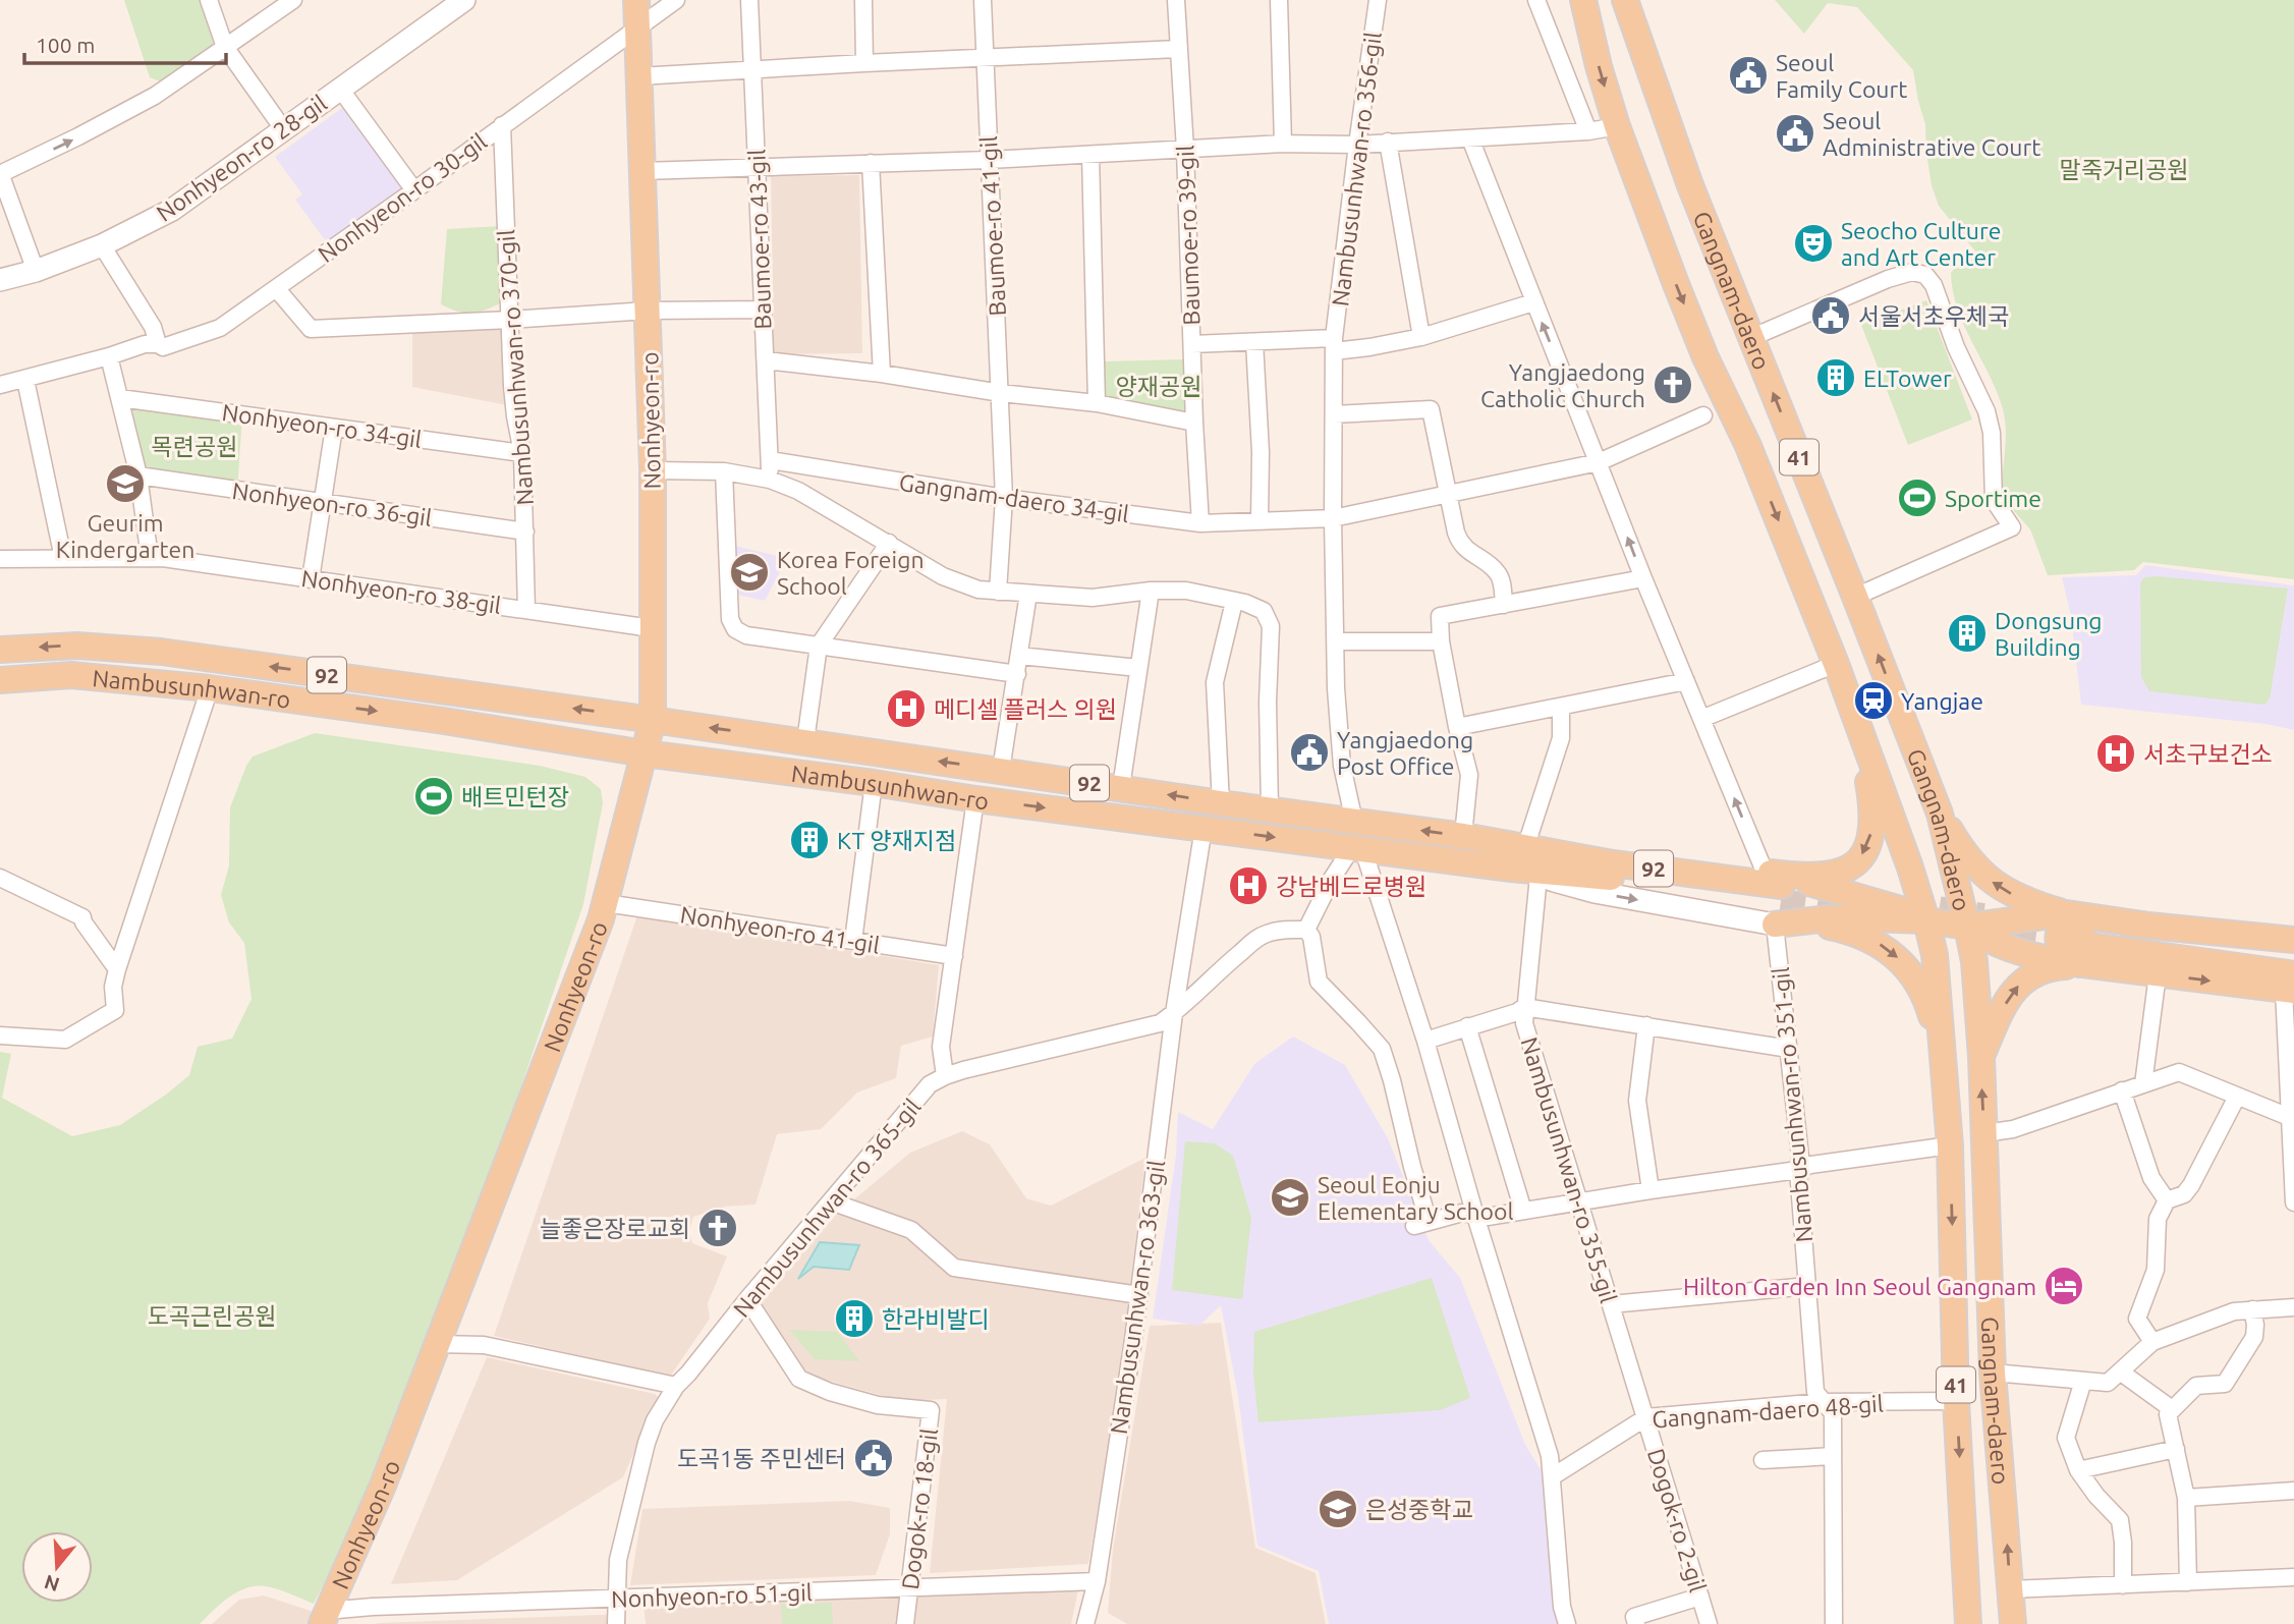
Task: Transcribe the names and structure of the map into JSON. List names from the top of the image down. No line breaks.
{"streets":{"main road":["Gangnam-daero","Nonhyeon-ro","41","92","Nambusunhwan-ro"],"street":["Nonhyeon-ro 28-gil","Nambusunhwan-ro 356-gil","Nonhyeon-ro 30-gil","Baumoe-ro 41-gil","Baumoe-ro 39-gil","Baumoe-ro 43-gil","Nambusunhwan-ro 370-gil","Nonhyeon-ro 34-gil","Gangnam-daero 34-gil","Nonhyeon-ro 36-gil","Nonhyeon-ro 38-gil","Nonhyeon-ro 41-gil","Nambusunhwan-ro 351-gil","Nambusunhwan-ro 355-gil","Nambusunhwan-ro 365-gil","Nambusunhwan-ro 363-gil","Gangnam-daero 48-gil","Dogok-ro 18-gil","Dogok-ro 2-gil","Nonhyeon-ro 51-gil"]},"crossings":[["Nambusunhwan-ro 356-gil","Baumoe-ro 39-gil"],["Nambusunhwan-ro 356-gil","Gangnam-daero 34-gil"],["Nambusunhwan-ro 356-gil","Nambusunhwan-ro"],["Nonhyeon-ro 30-gil","Nambusunhwan-ro 370-gil"],["Nonhyeon-ro 30-gil","Nonhyeon-ro"],["Baumoe-ro 41-gil","Gangnam-daero 34-gil"],["Baumoe-ro 39-gil","Gangnam-daero 34-gil"],["Baumoe-ro 43-gil","Gangnam-daero 34-gil"],["Gangnam-daero","Gangnam-daero 48-gil"],["Nambusunhwan-ro 370-gil","Nonhyeon-ro 34-gil"],["Nambusunhwan-ro 370-gil","Nonhyeon-ro 36-gil"],["Nambusunhwan-ro 370-gil","Nonhyeon-ro 38-gil"],["Nonhyeon-ro","Nonhyeon-ro 38-gil"],["Nonhyeon-ro","Nambusunhwan-ro"],["Nonhyeon-ro","Nonhyeon-ro 41-gil"],["Nonhyeon-ro","Nonhyeon-ro 51-gil"],["Gangnam-daero 34-gil","Nambusunhwan-ro 351-gil"],["Nambusunhwan-ro","Nambusunhwan-ro 351-gil"],["Nambusunhwan-ro","Nambusunhwan-ro 363-gil"],["Nambusunhwan-ro 351-gil","Gangnam-daero 48-gil"],["Nambusunhwan-ro 355-gil","Gangnam-daero 48-gil"],["Nambusunhwan-ro 355-gil","Dogok-ro 2-gil"],["Nambusunhwan-ro 365-gil","Dogok-ro 18-gil"],["Nambusunhwan-ro 365-gil","Nonhyeon-ro 51-gil"],["Nambusunhwan-ro 363-gil","Nonhyeon-ro 51-gil"],["Gangnam-daero 48-gil","Dogok-ro 2-gil"],["Dogok-ro 18-gil","Nonhyeon-ro 51-gil"]],"parks":["말죽거리공원","양재공원","목련공원","도곡근린공원"],"places":{"public building":["Seoul Family Court","Seoul Administrative Court","서울서초우체국","Yangjaedong Post Office","도곡1동 주민센터"],"theatre":["Seocho Culture and Art Center"],"building":["ELTower","Dongsung Building","KT 양재지점","한라비발디"],"church":["Yangjaedong Catholic Church","늘좋은장로교회"],"school or university":["Geurim Kindergarten","Korea Foreign School","Seoul Eonju Elementary School","은성중학교"],"sports":["Sportime","배트민턴장"],"station":["Yangjae"],"hospital":["메디셀 플러스 의원","서초구보건소","강남베드로병원"],"hotel":["Hilton Garden Inn Seoul Gangnam"]},"scale_bar":"100 m","north":"bottom"}
